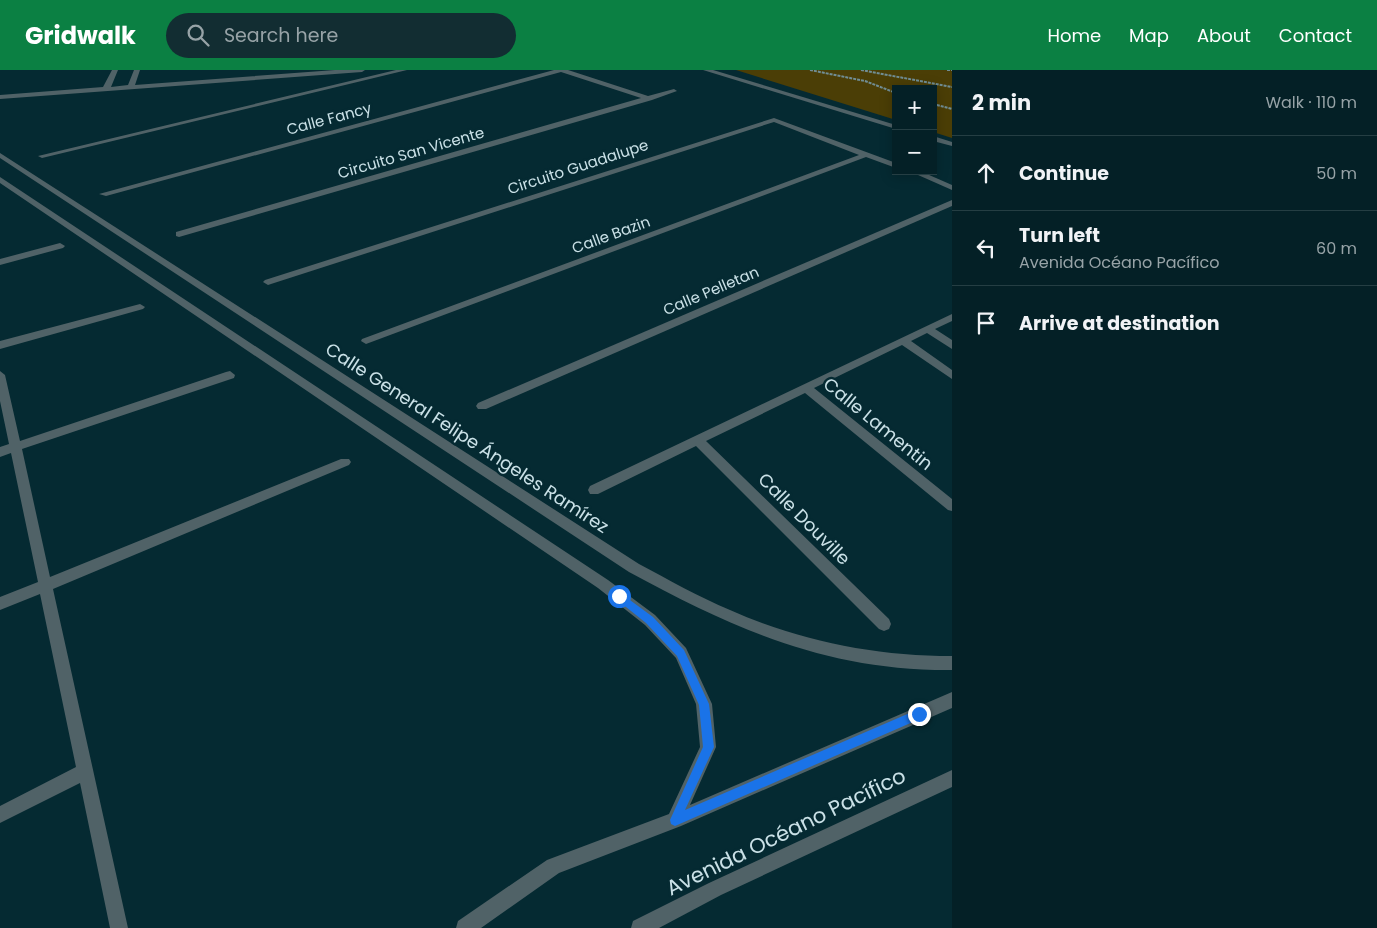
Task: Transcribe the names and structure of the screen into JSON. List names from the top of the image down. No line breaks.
{"streets":{"street":["Calle Fancy","Circuito San Vicente","Circuito Guadalupe","Calle Bazin","Calle Pelletan","Calle Lamentin","Calle General Felipe Ángeles Ramírez","Calle Douville","Avenida Océano Pacífico"]},"crossings":[["Circuito Guadalupe","Calle Bazin"]],"page":{"header":"Gridwalk","search":"Search here","nav":["Home","Map","About","Contact"],"heading":["2 min","Walk · 110 m"],"map_buttons":["+","−"],"list":[["Continue","50 m"],["Turn left","Avenida Océano Pacífico","60 m"],"Arrive at destination"]}}
